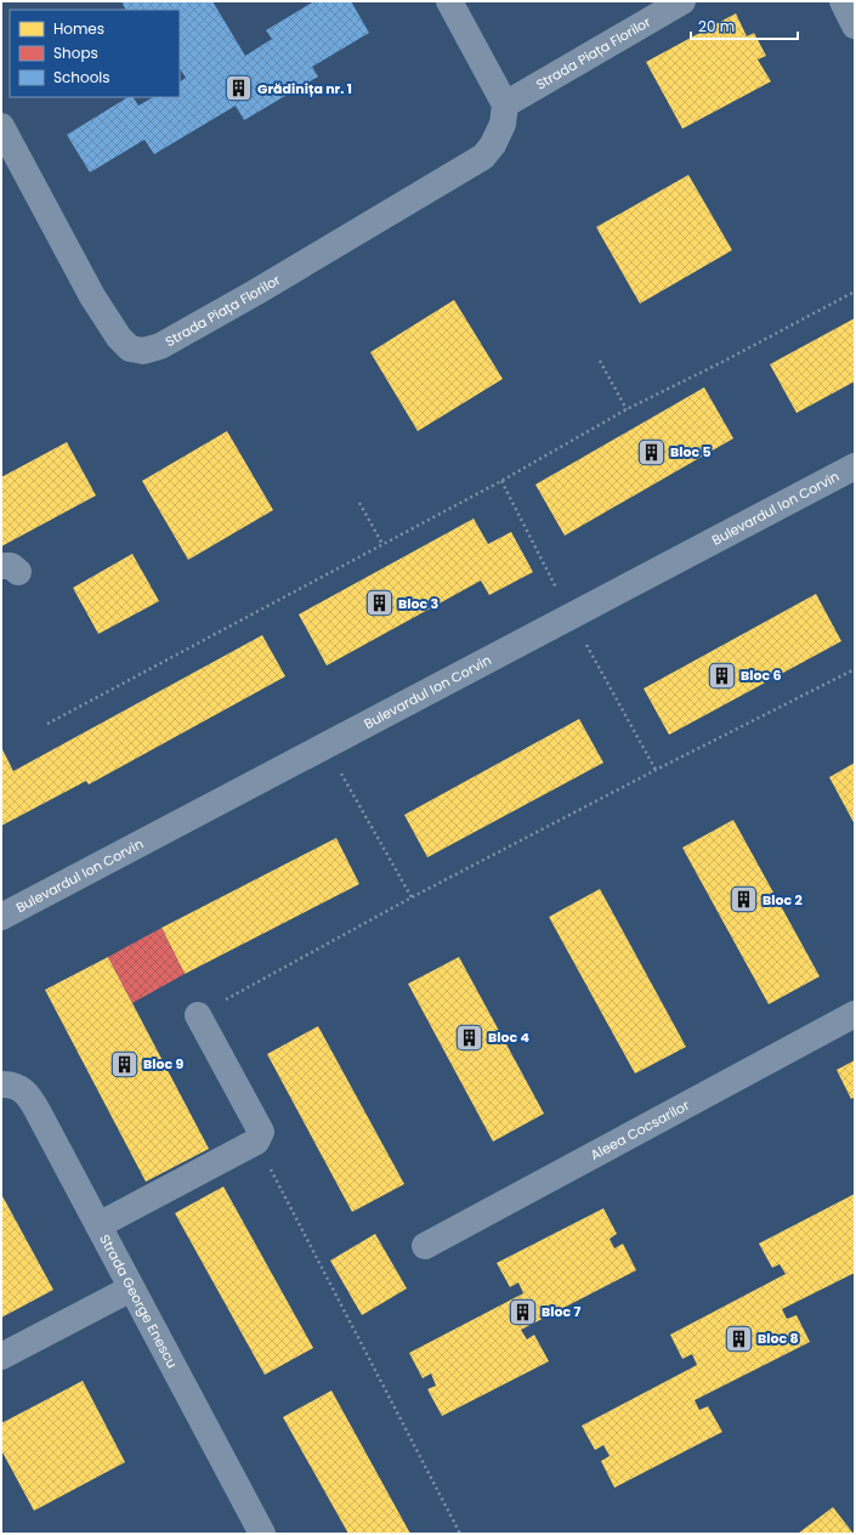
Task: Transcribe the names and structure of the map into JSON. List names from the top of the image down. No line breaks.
{"streets":{"street":["Strada Piața Florilor","Bulevardul Ion Corvin","Aleea Cocsarilor","Strada George Enescu"]},"places":{"building":["Grădinița nr. 1","Bloc 5","Bloc 3","Bloc 6","Bloc 2","Bloc 4","Bloc 9","Bloc 7","Bloc 8"]},"legend":["Homes","Shops","Schools"],"scale_bar":"20 m"}
